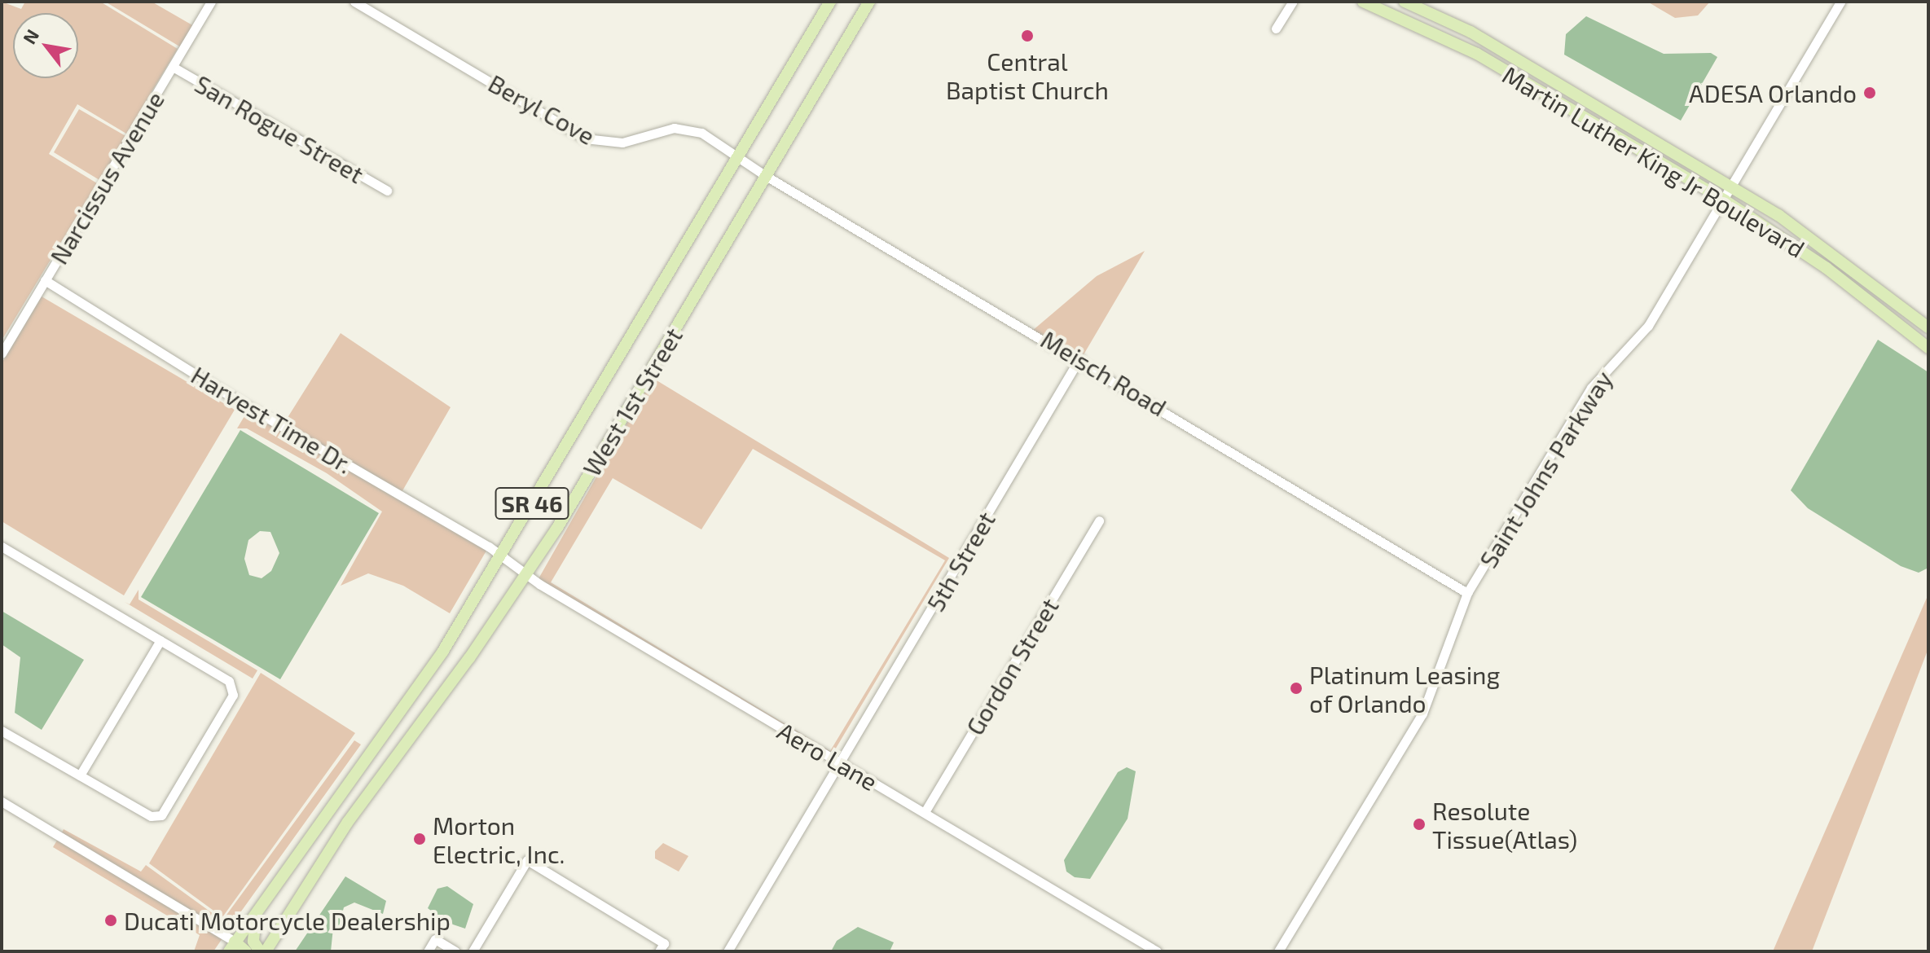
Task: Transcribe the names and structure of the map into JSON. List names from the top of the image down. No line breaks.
{"streets":{"main road":["Martin Luther King Jr Boulevard","West 1st Street","SR 46"],"street":["Beryl Cove","San Rogue Street","Narcissus Avenue","Meisch Road","Harvest Time Dr.","Saint Johns Parkway","5th Street","Gordon Street","Aero Lane"]},"crossings":[["Beryl Cove","Meisch Road"],["Beryl Cove","West 1st Street"],["San Rogue Street","Narcissus Avenue"],["Martin Luther King Jr Boulevard","Saint Johns Parkway"],["Narcissus Avenue","Harvest Time Dr."],["Meisch Road","West 1st Street"],["Meisch Road","Saint Johns Parkway"],["Meisch Road","5th Street"],["West 1st Street","Harvest Time Dr."],["West 1st Street","Aero Lane"],["Harvest Time Dr.","Aero Lane"],["5th Street","Aero Lane"],["Gordon Street","Aero Lane"]],"places":["Central Baptist Church","ADESA Orlando","Platinum Leasing of Orlando","Resolute Tissue(Atlas)","Morton Electric, Inc.","Ducati Motorcycle Dealership"],"north":"top left"}
